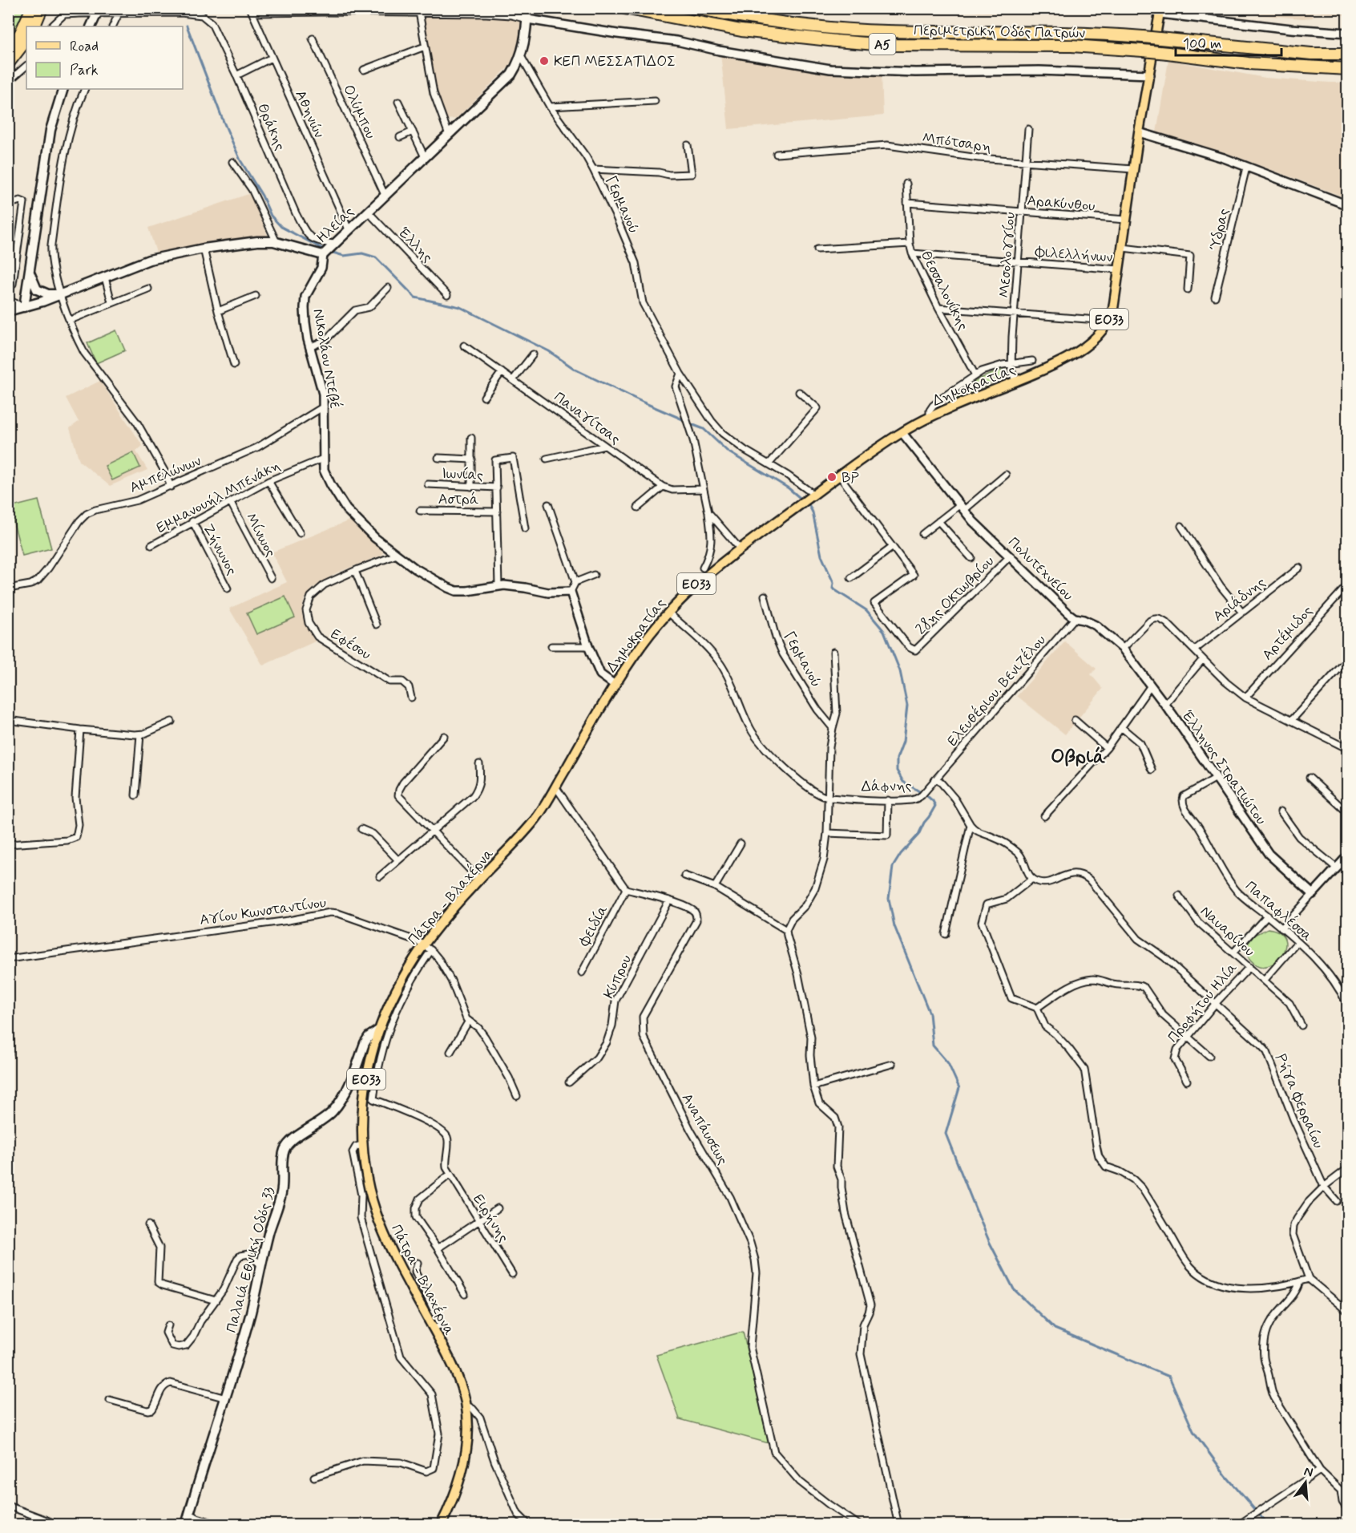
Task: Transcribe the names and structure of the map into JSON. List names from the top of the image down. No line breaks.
{"streets":{"highway":["Περιμετρική Οδός Πατρών","Α5"],"main road":["Ηλείας","ΕΟ33","Δημοκρατίας","Πάτρα - Βλαχέρνα","Παλαιά Εθνική Οδός 33"],"street":["Ολύμπου","Αθηνών","Θράκης","Μπότσαρη","Αρακύνθου","Γερμανού","Ύδρας","Έλλης","Φιλελλήνων","Μεσολογγίου","Θεσσαλονίκης","Νικολάου Ντεβέ","Παναγίτσας","Αμπελώνων","Ιωνίας","Εμμανουήλ Μπενάκη","Αστρά","Μίνωος","Ζήνωνος","Πολυτεχνείου","28ης Οκτωβρίου","Αριάδνης","Αρτέμιδος","Εφέσου","Ελευθέριου. Βενιζέλου","Έλληνος Στρατιώτου","Δάφνης","Αγίου Κωνσταντίνου","Παπαφλέσσα","Φειδία","Ναυαρίνου","Κύπρου","Προφήτου Ηλία","Ρήγα Φερραίου","Αναπάυσεως","Ειρήνης"]},"crossings":[["Ολύμπου","Ηλείας"],["Αθηνών","Ηλείας"],["Θράκης","Ηλείας"],["Θράκης","Νικολάου Ντεβέ"],["Μπότσαρη","Μεσολογγίου"],["Μπότσαρη","Δημοκρατίας"],["Αρακύνθου","Μεσολογγίου"],["Αρακύνθου","Θεσσαλονίκης"],["Αρακύνθου","Δημοκρατίας"],["Γερμανού","Ηλείας"],["Γερμανού","Δημοκρατίας"],["Ηλείας","Έλλης"],["Ηλείας","Νικολάου Ντεβέ"],["Φιλελλήνων","Μεσολογγίου"],["Φιλελλήνων","Θεσσαλονίκης"],["Φιλελλήνων","Δημοκρατίας"],["Μεσολογγίου","Δημοκρατίας"],["Νικολάου Ντεβέ","Αμπελώνων"],["Νικολάου Ντεβέ","Εμμανουήλ Μπενάκη"],["Νικολάου Ντεβέ","Εφέσου"],["Δημοκρατίας","Πολυτεχνείου"],["Δημοκρατίας","Πάτρα - Βλαχέρνα"],["Εμμανουήλ Μπενάκη","Μίνωος"],["Εμμανουήλ Μπενάκη","Ζήνωνος"],["Πολυτεχνείου","28ης Οκτωβρίου"],["Πολυτεχνείου","Ελευθέριου. Βενιζέλου"],["Πολυτεχνείου","Έλληνος Στρατιώτου"],["Ελευθέριου. Βενιζέλου","Δάφνης"],["Έλληνος Στρατιώτου","Παπαφλέσσα"],["Πάτρα - Βλαχέρνα","Αγίου Κωνσταντίνου"],["Πάτρα - Βλαχέρνα","Παλαιά Εθνική Οδός 33"],["Φειδία","Αναπάυσεως"],["Ναυαρίνου","Προφήτου Ηλία"],["Κύπρου","Αναπάυσεως"],["Προφήτου Ηλία","Ρήγα Φερραίου"]],"districts":["Οβριά"],"places":["ΚΕΠ ΜΕΣΣΑΤΙΔΟΣ","BP"],"legend":["Road","Park"],"scale_bar":"100 m","north":"top"}
